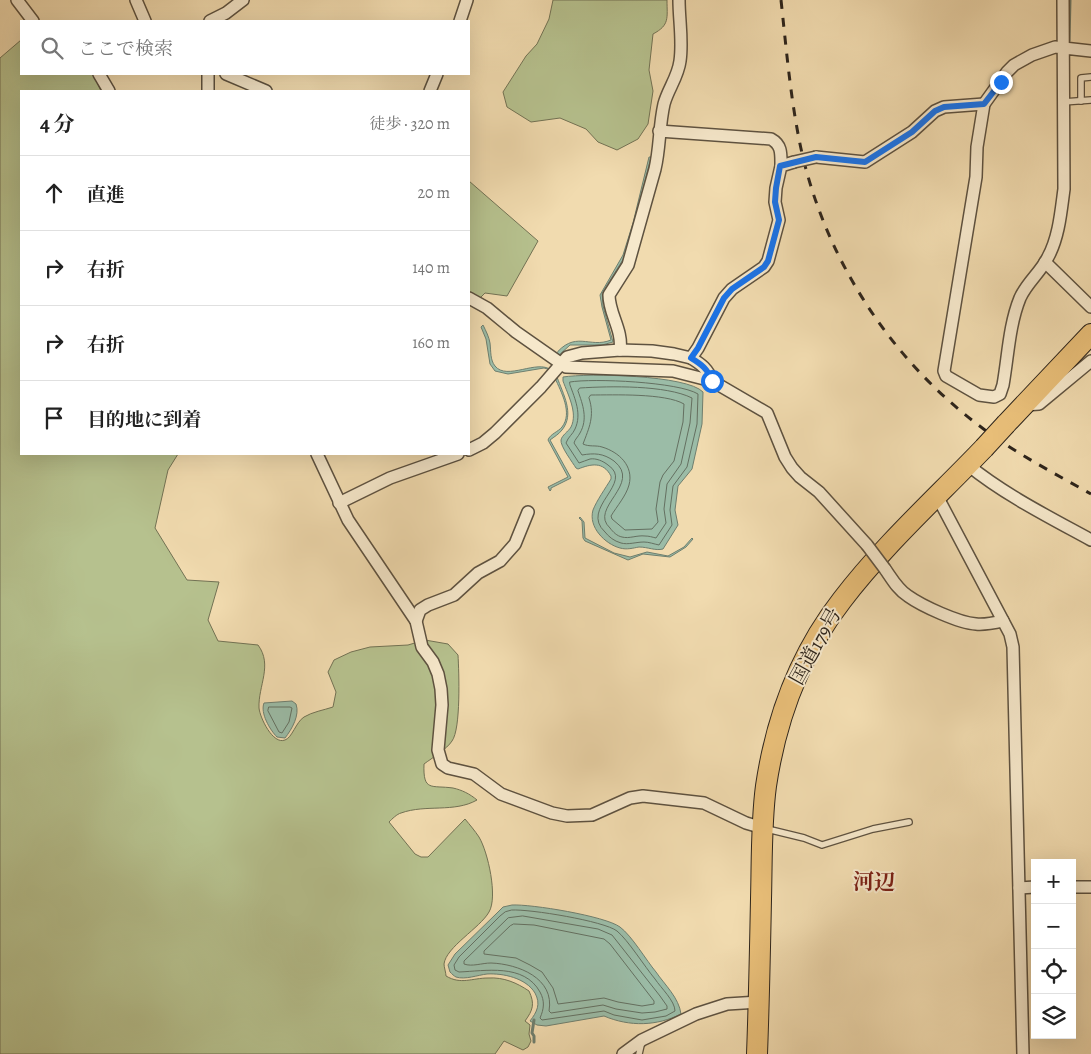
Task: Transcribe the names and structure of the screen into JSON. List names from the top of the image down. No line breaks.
{"streets":{"highway":["国道179号"]},"districts":["河辺"],"page":{"search":"ここで検索","heading":["4 分","徒歩 · 320 m"],"list":[["直進","20 m"],["右折","140 m"],["右折","160 m"],"目的地に到着"],"map_buttons":["+","−"]}}
